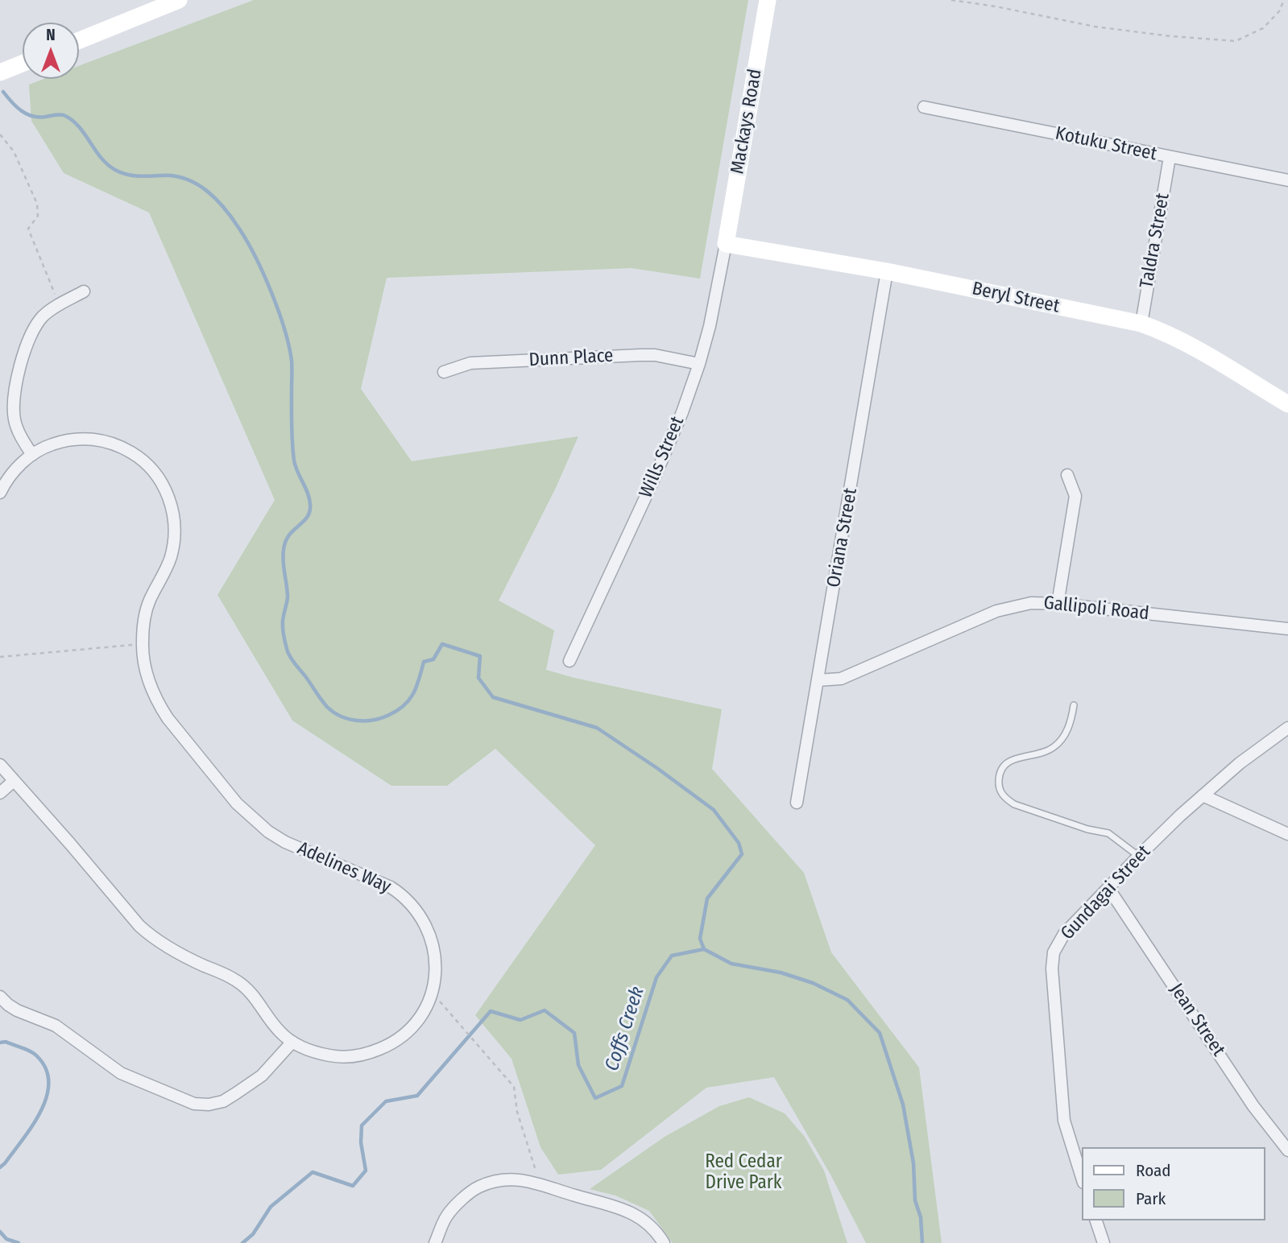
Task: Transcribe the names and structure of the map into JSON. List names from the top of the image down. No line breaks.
{"streets":{"main road":["Mackays Road","Beryl Street"],"street":["Kotuku Street","Taldra Street","Dunn Place","Wills Street","Oriana Street","Gallipoli Road","Adelines Way","Gundagai Street","Jean Street"]},"crossings":[["Mackays Road","Beryl Street"],["Mackays Road","Wills Street"],["Kotuku Street","Taldra Street"],["Taldra Street","Beryl Street"],["Beryl Street","Wills Street"],["Beryl Street","Oriana Street"],["Dunn Place","Wills Street"],["Oriana Street","Gallipoli Road"],["Gundagai Street","Jean Street"]],"water":["Coffs Creek"],"parks":["Red Cedar Drive Park"],"legend":["Road","Park"],"north":"top"}
